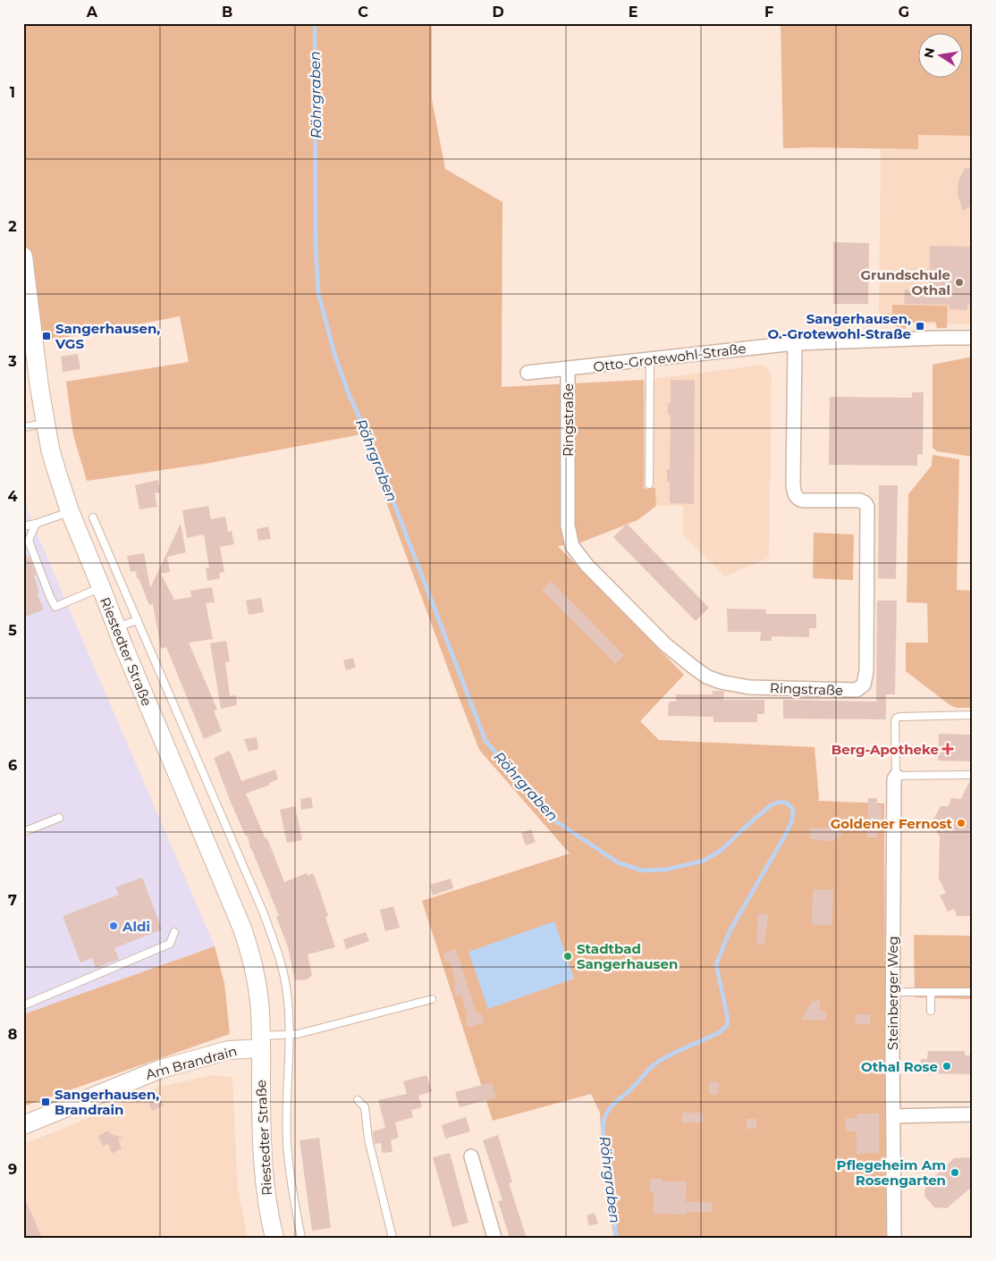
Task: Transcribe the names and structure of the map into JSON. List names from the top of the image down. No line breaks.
{"streets":{"main road":["Riestedter Straße","Am Brandrain"],"street":["Otto-Grotewohl-Straße","Ringstraße","Steinberger Weg"]},"crossings":[["Otto-Grotewohl-Straße","Ringstraße"],["Riestedter Straße","Am Brandrain"]],"water":["Röhrgraben"],"places":{"other":["Grundschule Othal","Goldener Fernost","Aldi","Stadtbad Sangerhausen","Othal Rose","Pflegeheim Am Rosengarten"],"transit":["Sangerhausen, O.-Grotewohl-Straße","Sangerhausen, VGS","Sangerhausen, Brandrain"],"health":["Berg-Apotheke"]},"north":"left","grid":{"columns":["A","B","C","D","E","F","G"],"rows":["1","2","3","4","5","6","7","8","9"]}}
